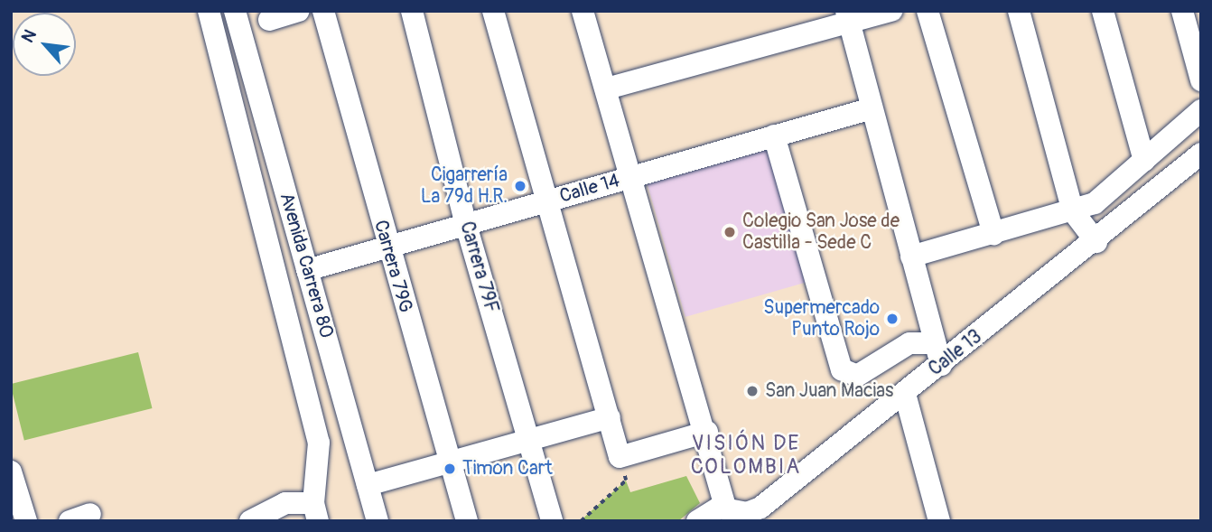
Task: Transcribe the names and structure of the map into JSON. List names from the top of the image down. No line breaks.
{"streets":{"street":["Calle 14","Avenida Carrera 80","Carrera 79G","Carrera 79F","Calle 13"]},"crossings":[["Calle 14","Avenida Carrera 80"],["Calle 14","Carrera 79G"],["Calle 14","Carrera 79F"]],"districts":["VISIÓN DE COLOMBIA"],"places":["Cigarrería La 79d H.R.","Colegio San Jose de Castilla - Sede C","Supermercado Punto Rojo","San Juan Macias","Timon Cart"],"north":"top left"}
